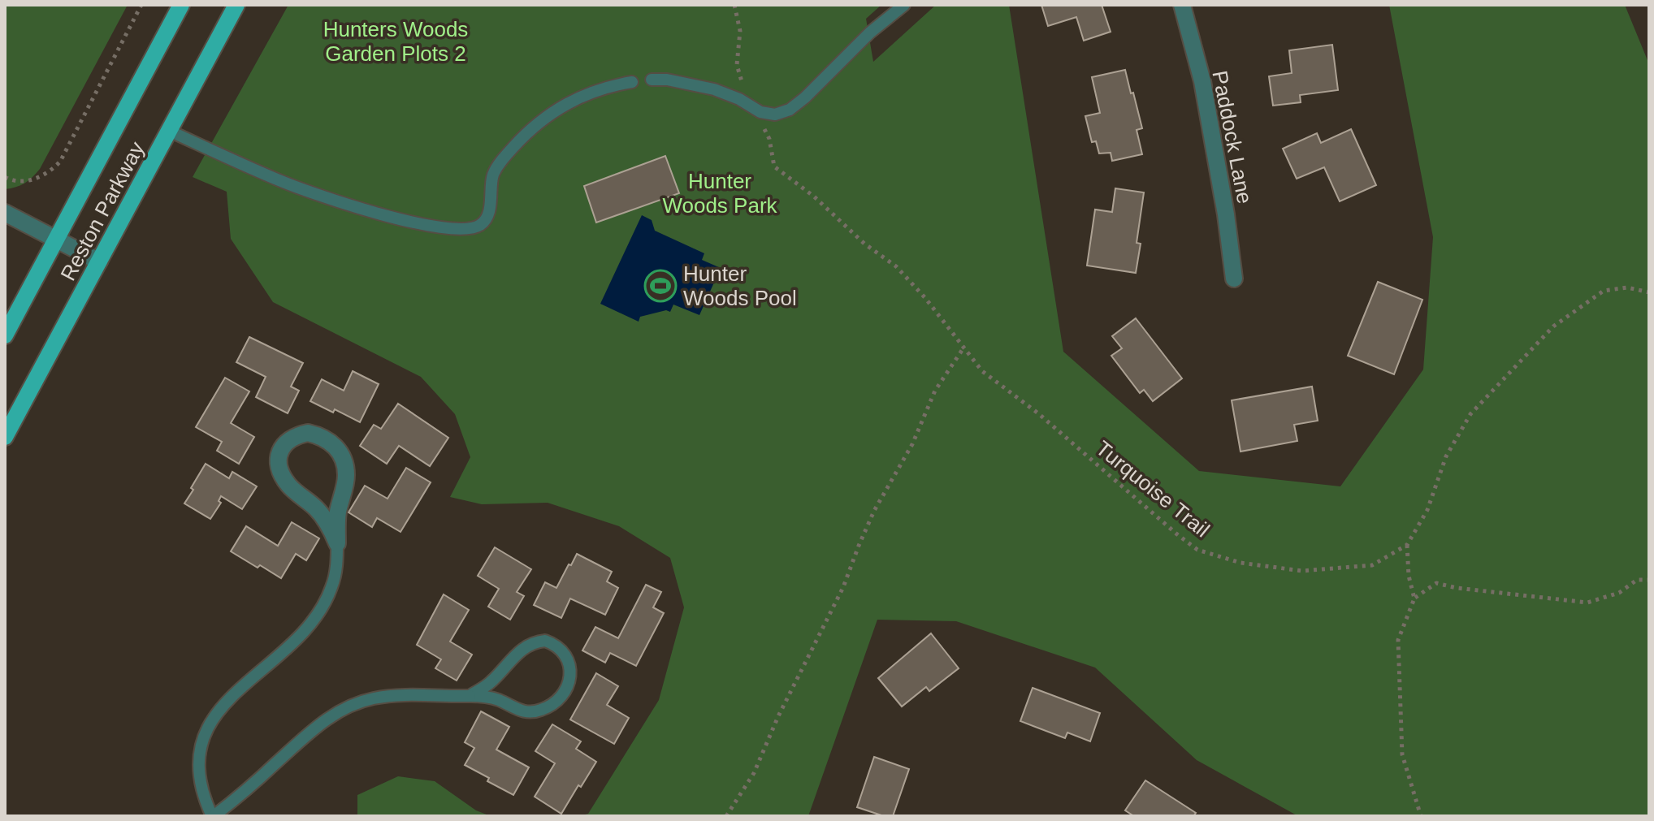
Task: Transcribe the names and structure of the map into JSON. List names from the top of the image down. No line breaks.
{"streets":{"main road":["Reston Parkway"],"street":["Paddock Lane"],"path":["Turquoise Trail"]},"parks":["Hunters Woods Garden Plots 2","Hunter Woods Park"],"places":{"sports":["Hunter Woods Pool"]}}
